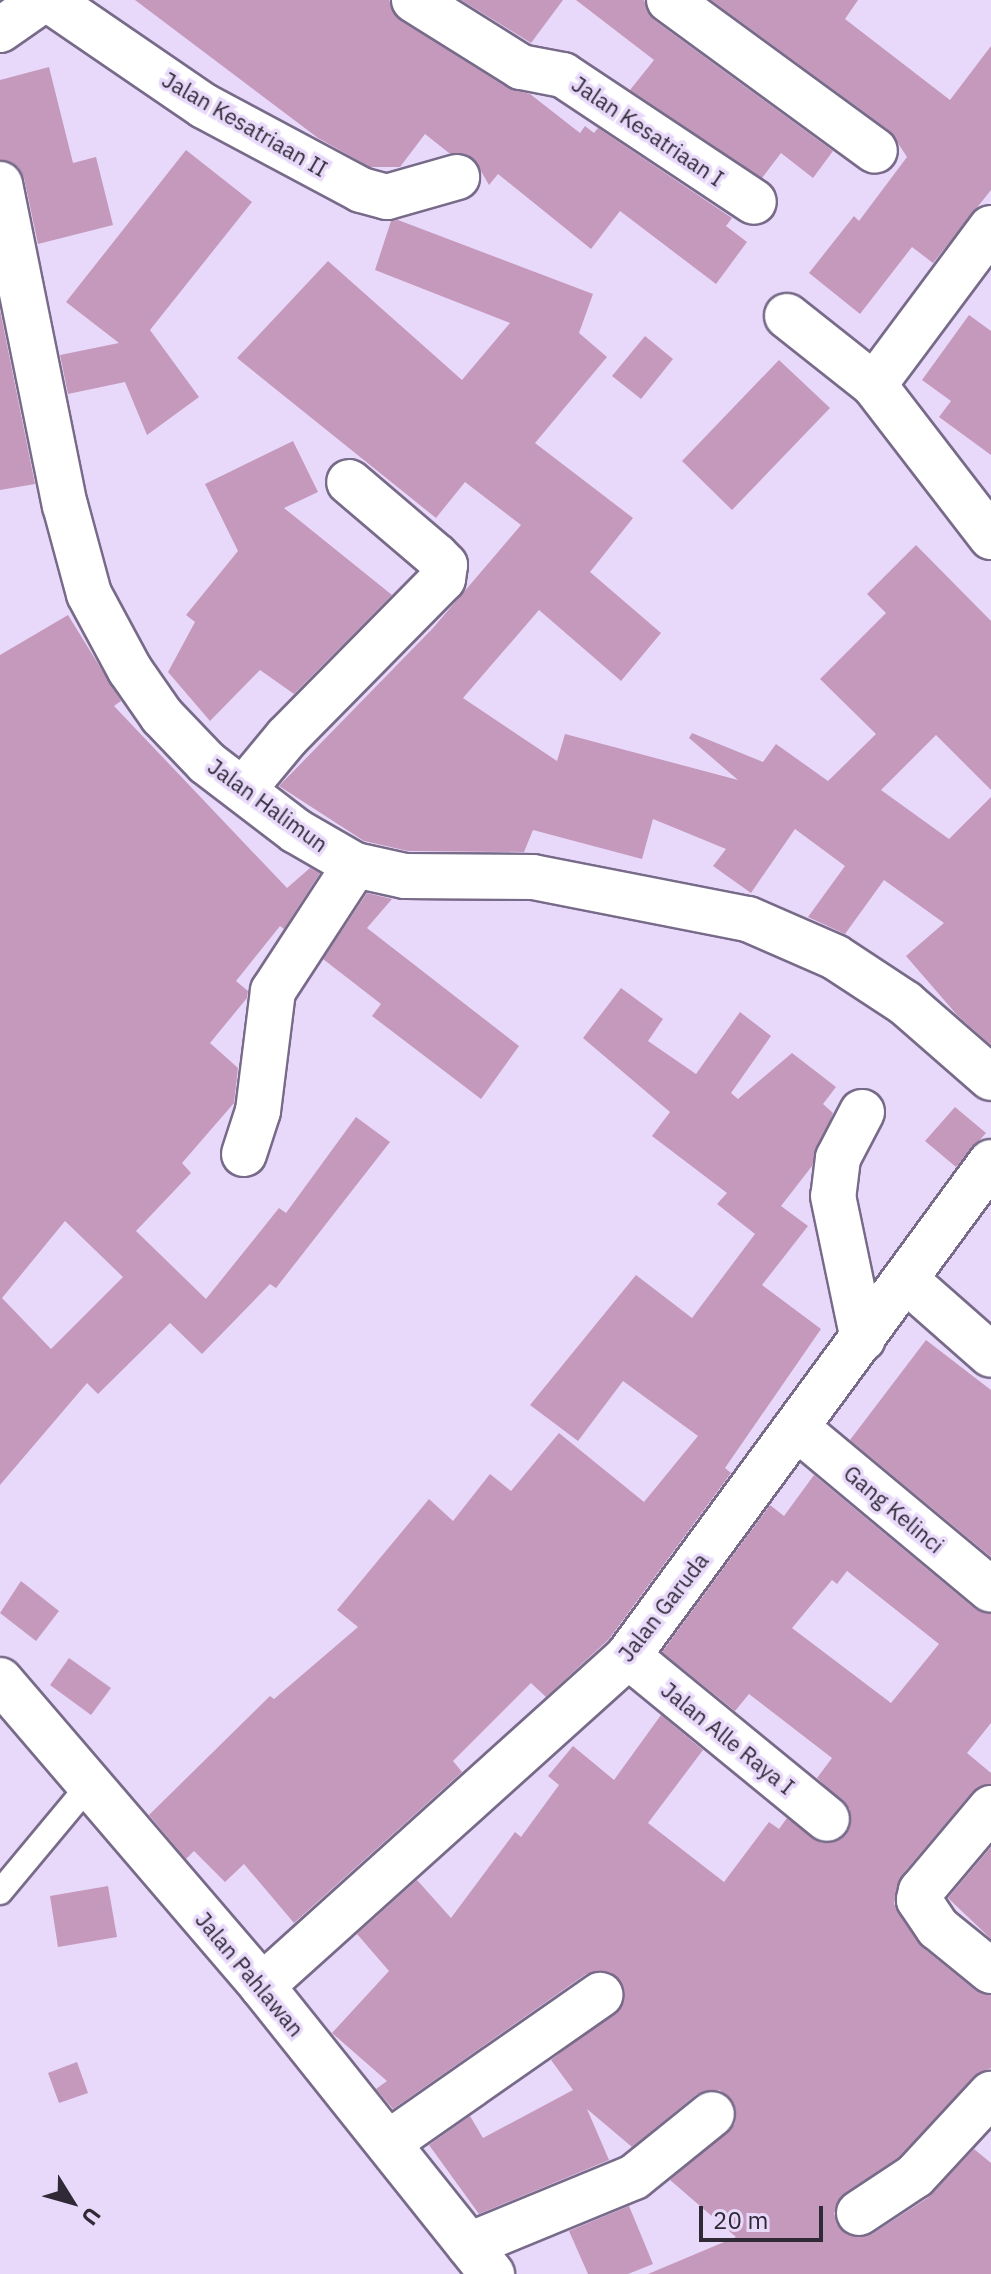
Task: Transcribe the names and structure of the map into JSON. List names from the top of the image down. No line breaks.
{"streets":{"street":["Jalan Kesatriaan II","Jalan Kesatriaan I","Jalan Halimun","Gang Kelinci","Jalan Garuda","Jalan Alle Raya I","Jalan Pahlawan"]},"crossings":[["Gang Kelinci","Jalan Garuda"],["Jalan Garuda","Jalan Alle Raya I"],["Jalan Garuda","Jalan Pahlawan"]],"scale_bar":"20 m","north":"bottom right"}
